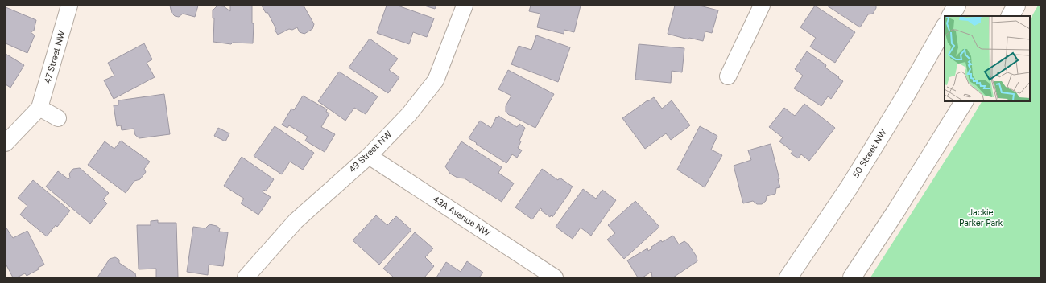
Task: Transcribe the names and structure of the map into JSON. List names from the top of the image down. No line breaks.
{"streets":{"main road":["50 Street NW"],"street":["47 Street NW","49 Street NW","43A Avenue NW"]},"crossings":[["49 Street NW","43A Avenue NW"]],"parks":["Jackie Parker Park"]}
